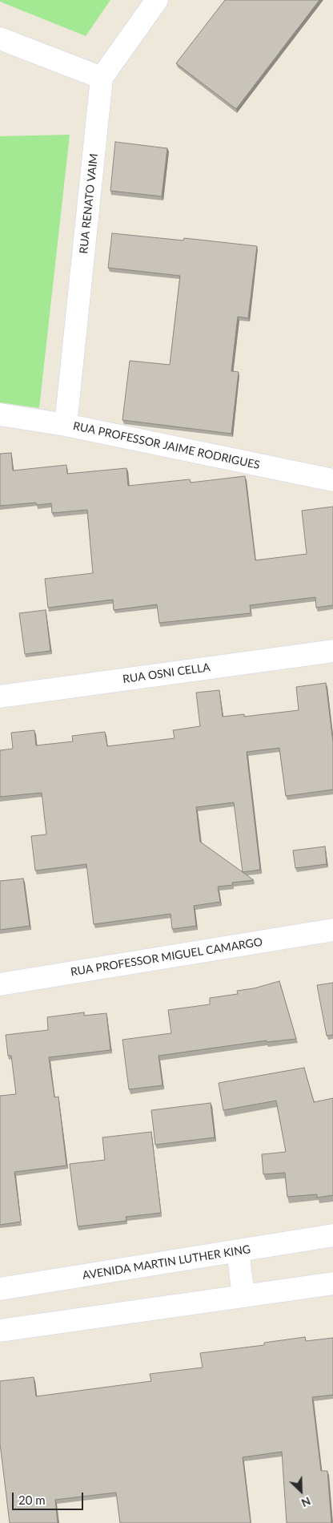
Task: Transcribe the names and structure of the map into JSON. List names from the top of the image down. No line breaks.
{"streets":{"street":["RUA RENATO VAIM","RUA PROFESSOR JAIME RODRIGUES","RUA OSNI CELLA","RUA PROFESSOR MIGUEL CAMARGO","AVENIDA MARTIN LUTHER KING"]},"crossings":[["RUA RENATO VAIM","RUA PROFESSOR JAIME RODRIGUES"]],"scale_bar":"20 m","north":"bottom right"}
